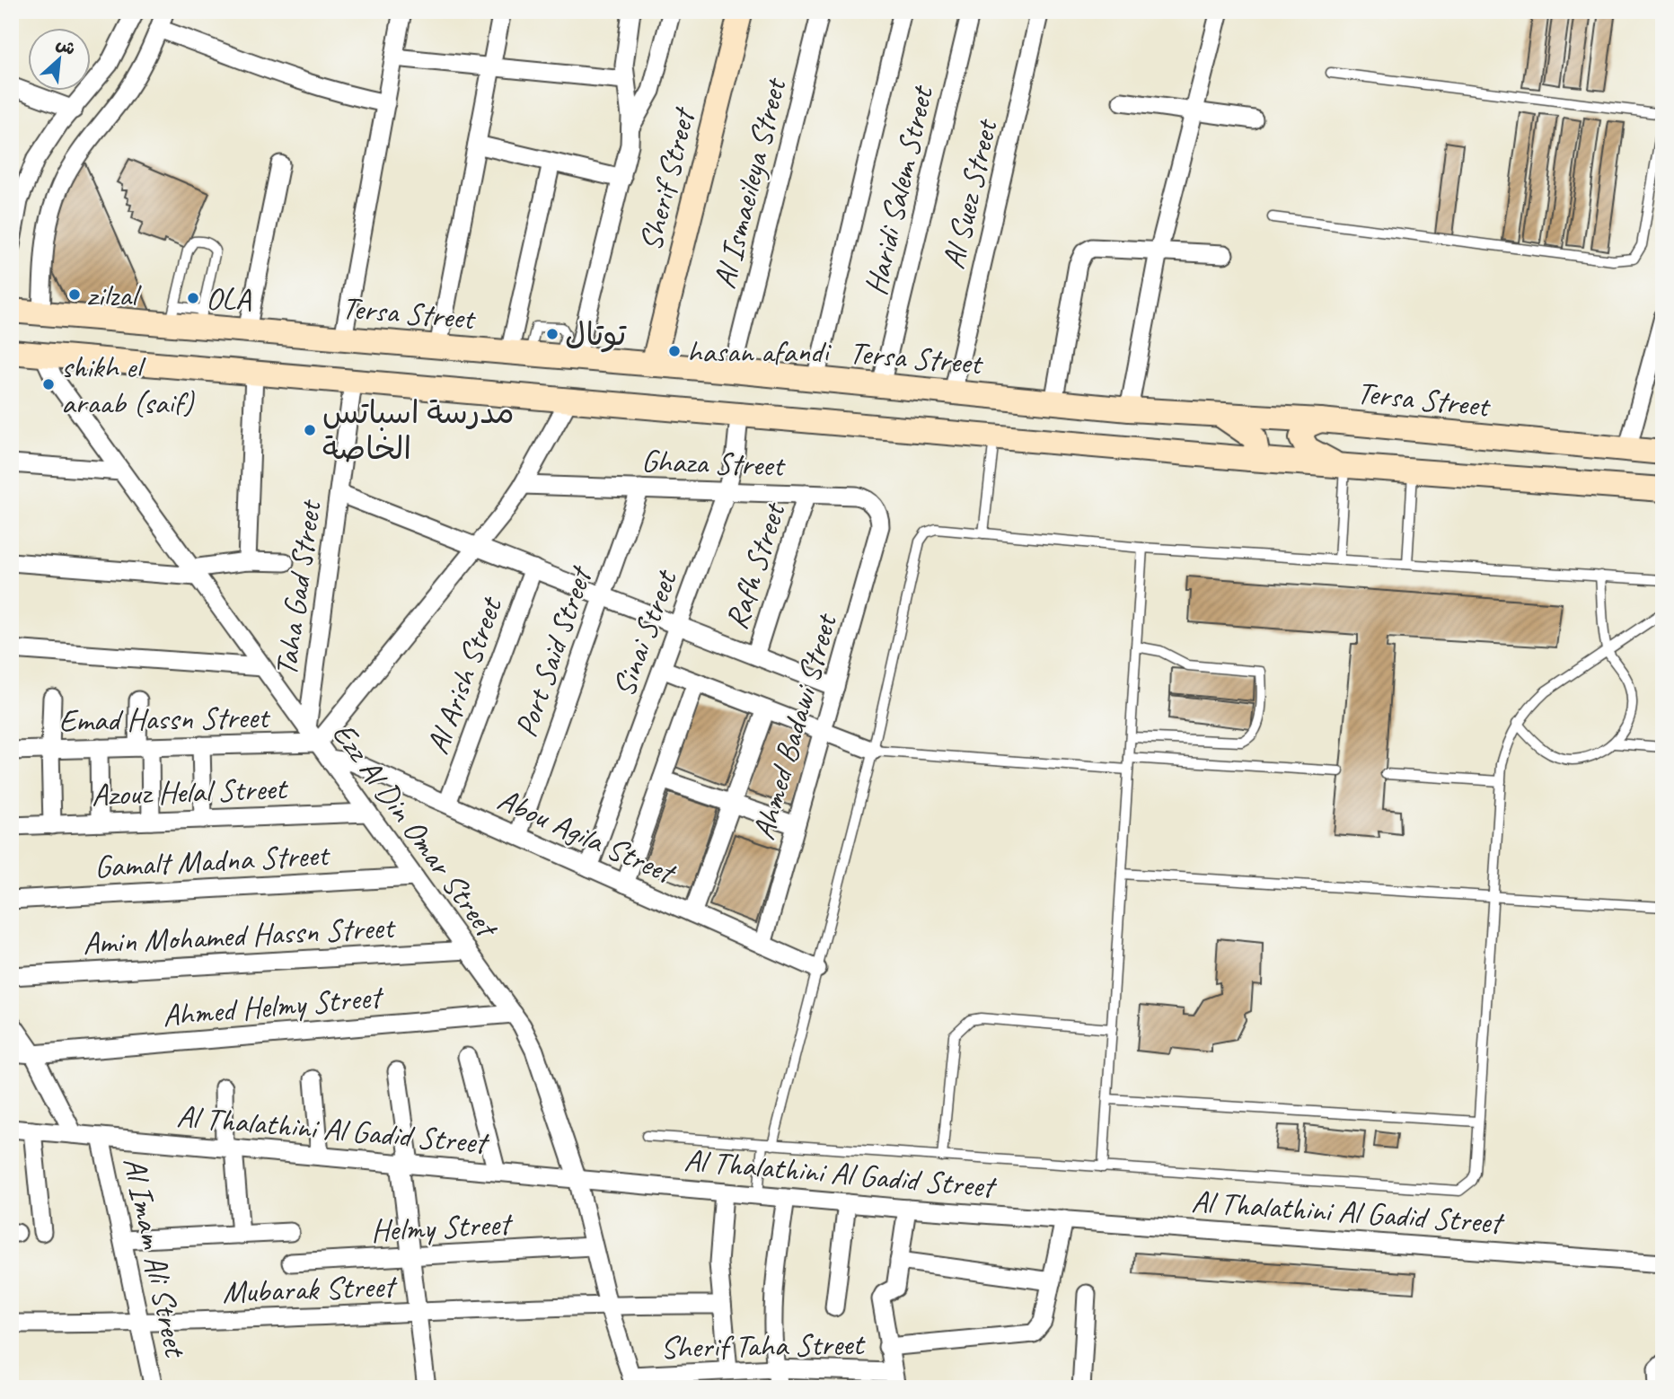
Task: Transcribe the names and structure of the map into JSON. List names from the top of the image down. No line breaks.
{"streets":{"main road":["Sherif Street","Tersa Street"],"street":["Al Ismaeileya Street","Haridi Salem Street","Al Suez Street","Ghaza Street","Rafh Street","Taha Gad Street","Sinai Street","Port Said Street","Al Arish Street","Emad Hassn Street","Ahmed Badawi Street","Azouz Helal Street","Ezz Al Din Omar Street","Abou Agila Street","Gamalt Madna Street","Amin Mohamed Hassn Street","Ahmed Helmy Street","Al Thalathini Al Gadid Street","Helmy Street","Al Imam Ali Street","Mubarak Street","Sherif Taha Street"]},"crossings":[["Sherif Street","Tersa Street"],["Al Ismaeileya Street","Tersa Street"],["Haridi Salem Street","Tersa Street"],["Al Suez Street","Tersa Street"],["Ghaza Street","Rafh Street"],["Ghaza Street","Sinai Street"],["Ghaza Street","Port Said Street"],["Ghaza Street","Ahmed Badawi Street"],["Taha Gad Street","Ezz Al Din Omar Street"],["Sinai Street","Abou Agila Street"],["Port Said Street","Abou Agila Street"],["Al Arish Street","Abou Agila Street"],["Emad Hassn Street","Ezz Al Din Omar Street"],["Ahmed Badawi Street","Abou Agila Street"],["Azouz Helal Street","Ezz Al Din Omar Street"],["Ezz Al Din Omar Street","Abou Agila Street"],["Ezz Al Din Omar Street","Gamalt Madna Street"],["Ezz Al Din Omar Street","Amin Mohamed Hassn Street"],["Ezz Al Din Omar Street","Ahmed Helmy Street"],["Ezz Al Din Omar Street","Al Thalathini Al Gadid Street"],["Ezz Al Din Omar Street","Helmy Street"],["Ezz Al Din Omar Street","Mubarak Street"],["Ezz Al Din Omar Street","Sherif Taha Street"],["Al Thalathini Al Gadid Street","Al Imam Ali Street"],["Al Imam Ali Street","Mubarak Street"]],"places":["zilzal","OLA","توتال","hasan afandi","shikh el araab (saif)","مدرسة اسباتس الخاصة"],"north":"top right"}
